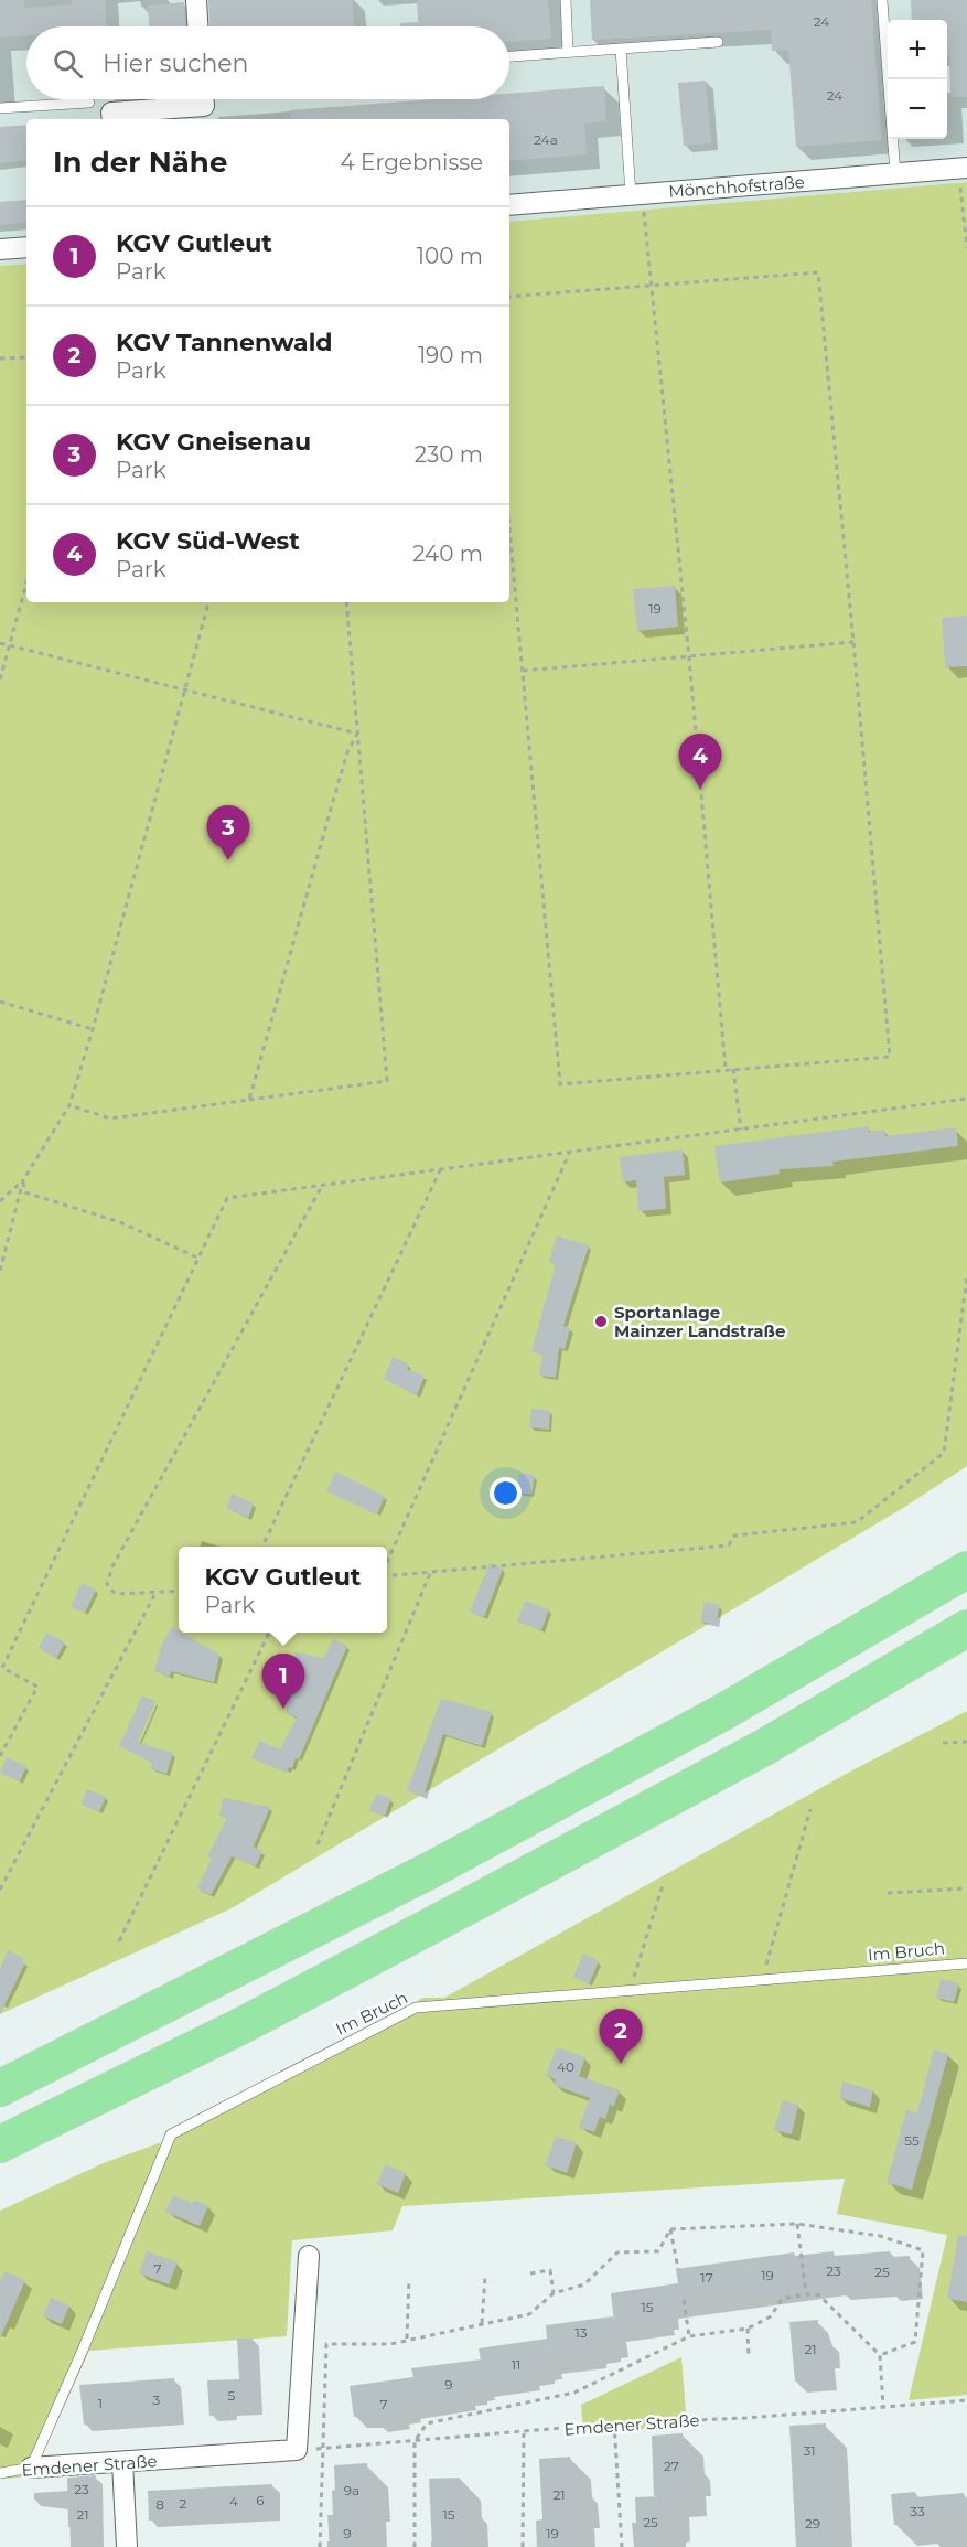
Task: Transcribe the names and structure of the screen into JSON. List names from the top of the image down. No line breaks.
{"streets":{"street":["Mönchhofstraße","Emdener Straße"],"lane":["Im Bruch"]},"crossings":[["Im Bruch","Emdener Straße"]],"places":["Sportanlage Mainzer Landstraße"],"house_numbers":["24","24","24a","19","40","55","7","23","25","19","17","15","13","21","11","9","5","3","1","7","31","27","23","9a","21","6","4","2","8","33","21","15","25","29","9","19"],"page":{"map_buttons":["+","−"],"search":"Hier suchen","heading":["In der Nähe","4 Ergebnisse"],"list":[{"mark":"1","name":"KGV Gutleut","note":"Park","value":"100 m"},{"mark":"2","name":"KGV Tannenwald","note":"Park","value":"190 m"},{"mark":"3","name":"KGV Gneisenau","note":"Park","value":"230 m"},{"mark":"4","name":"KGV Süd-West","note":"Park","value":"240 m"}],"pins":["4","3","1","2"],"popup":["KGV Gutleut","Park"]}}
